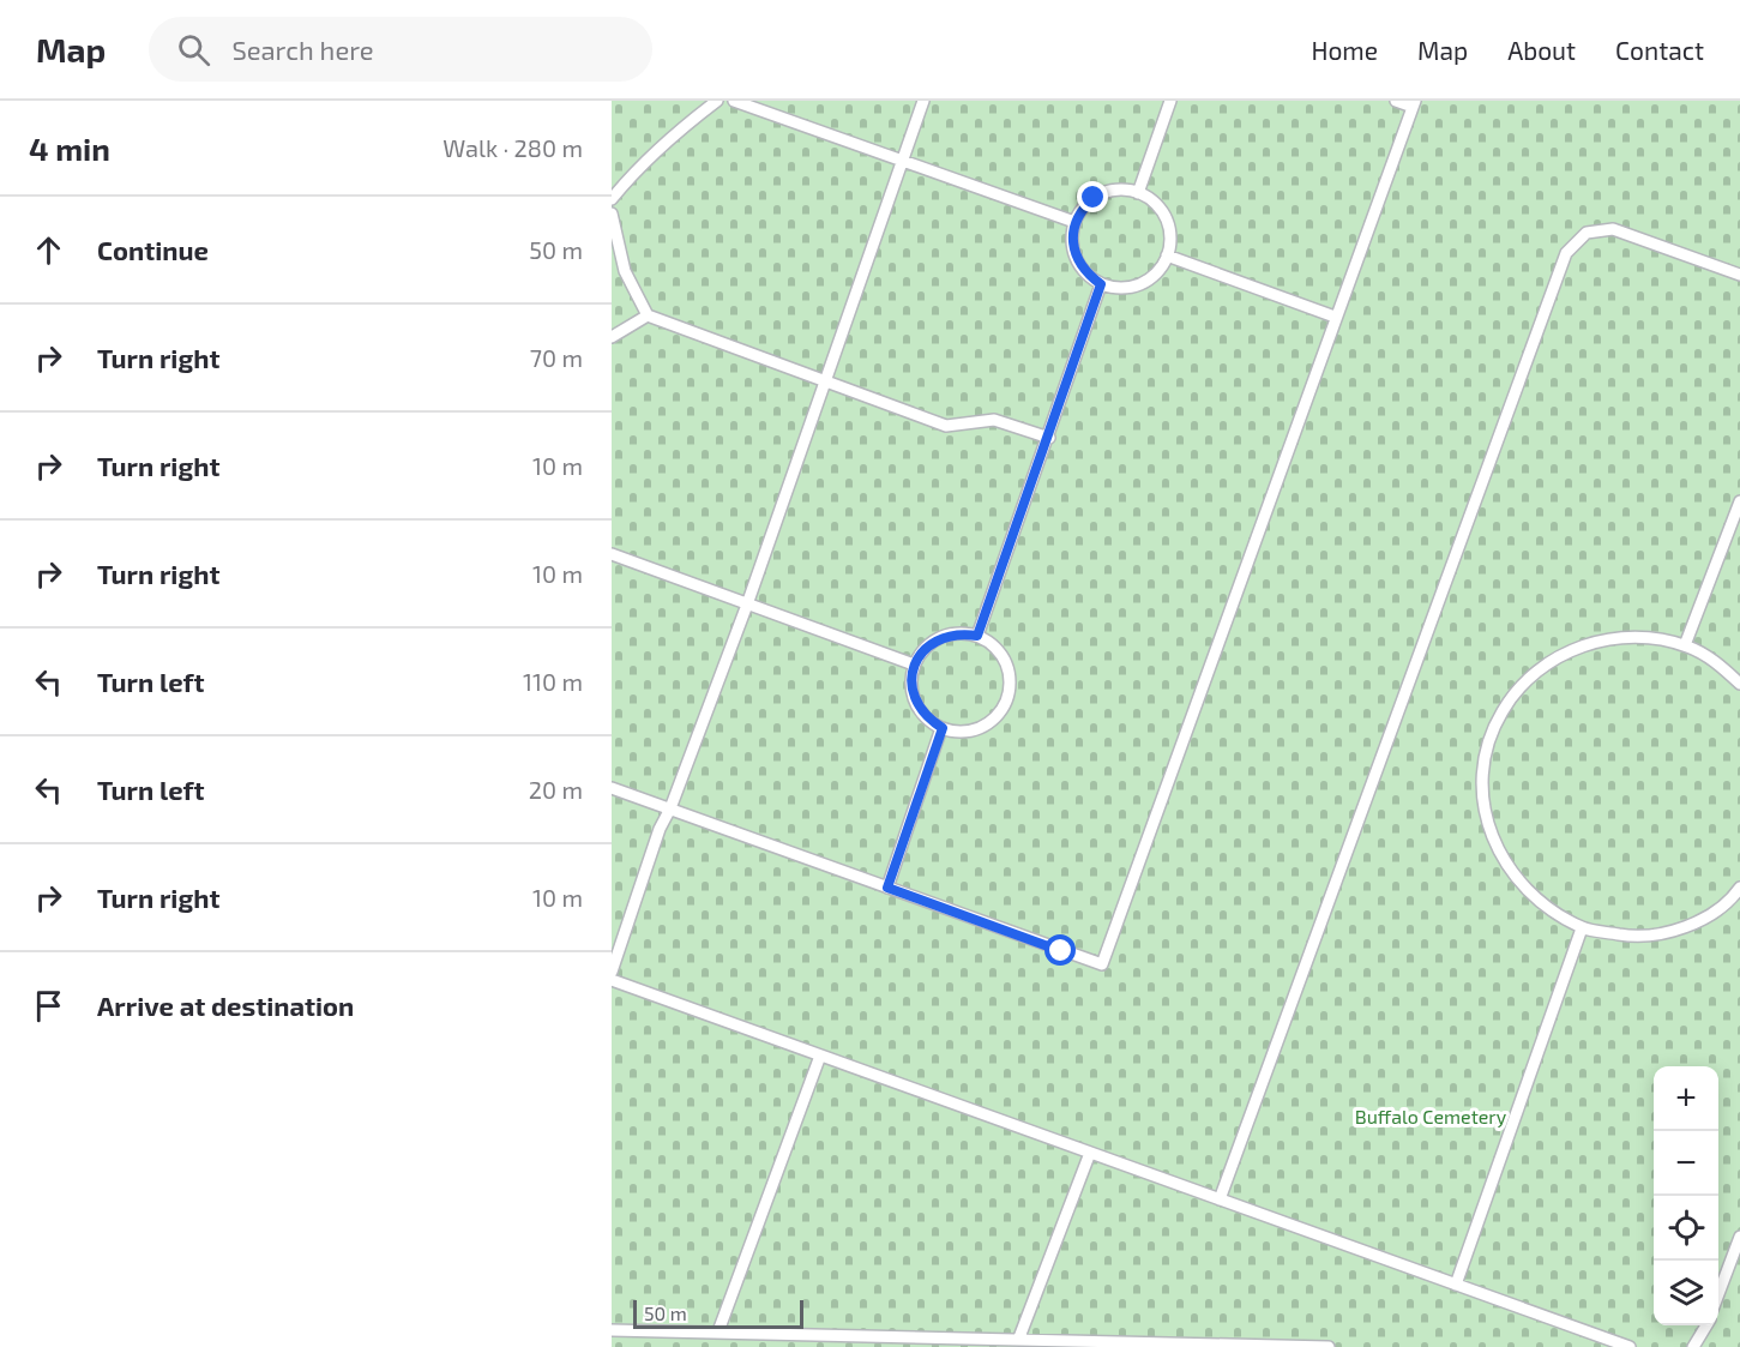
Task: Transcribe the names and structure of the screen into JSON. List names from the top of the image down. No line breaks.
{"parks":["Buffalo Cemetery"],"scale_bar":"50 m","page":{"header":"Map","search":"Search here","nav":["Home","Map","About","Contact"],"heading":["4 min","Walk · 280 m"],"list":[["Continue","50 m"],["Turn right","70 m"],["Turn right","10 m"],["Turn right","10 m"],["Turn left","110 m"],["Turn left","20 m"],["Turn right","10 m"],"Arrive at destination"],"map_buttons":["+","−"],"scale":"50 m"}}
